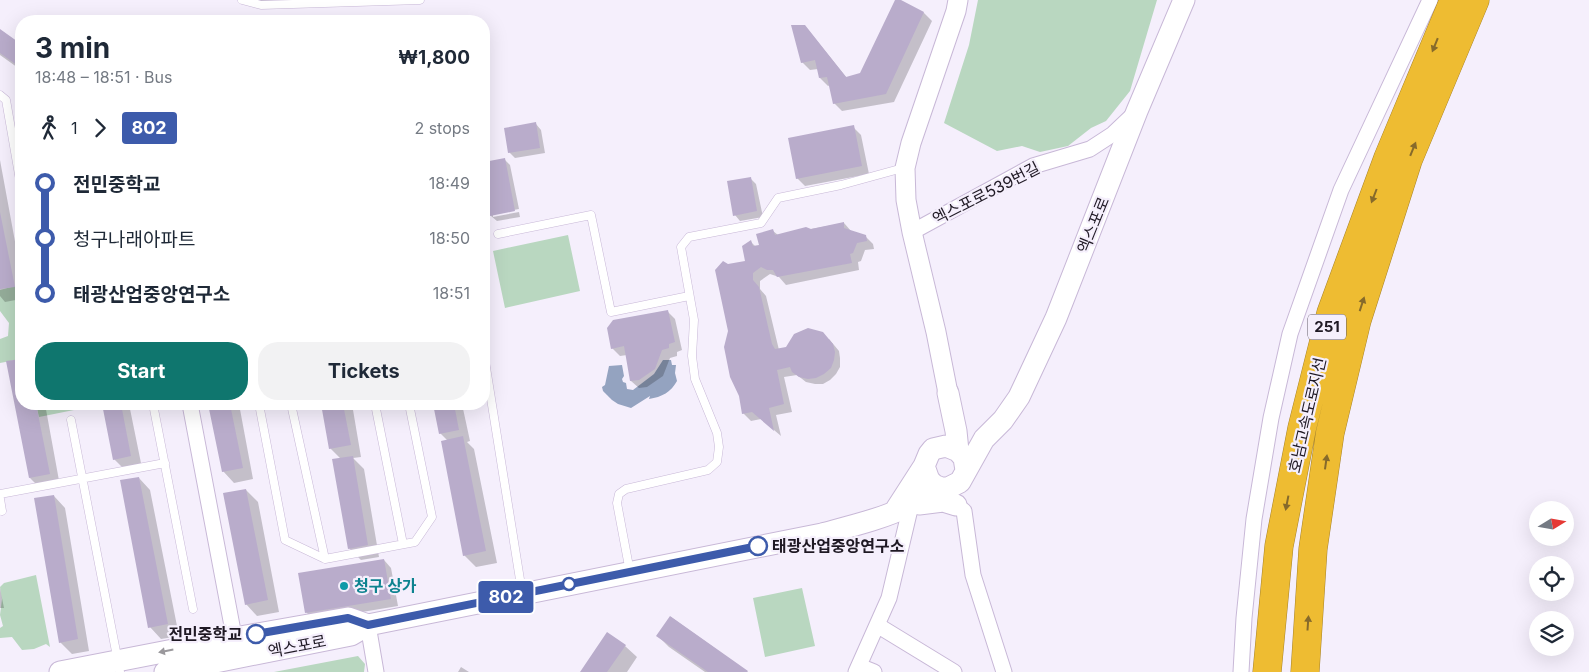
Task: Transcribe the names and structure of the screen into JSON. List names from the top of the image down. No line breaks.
{"streets":{"highway":["251","호남고속도로지선"],"main road":["엑스포로"],"street":["엑스포로539번길"]},"crossings":[["엑스포로539번길","엑스포로"]],"places":["태광산업중앙연구소","청구 상가","전민중학교"],"lines":["bus line 802"],"north":"right","page":{"on_map":"802","heading":["3 min","18:48 – 18:51 · Bus","₩1,800"],"legs":["1","802","2 stops"],"list":[{"name":"전민중학교","value":"18:49"},{"name":"청구나래아파트","value":"18:50"},{"name":"태광산업중앙연구소","value":"18:51"}],"buttons":["Start","Tickets"]}}
